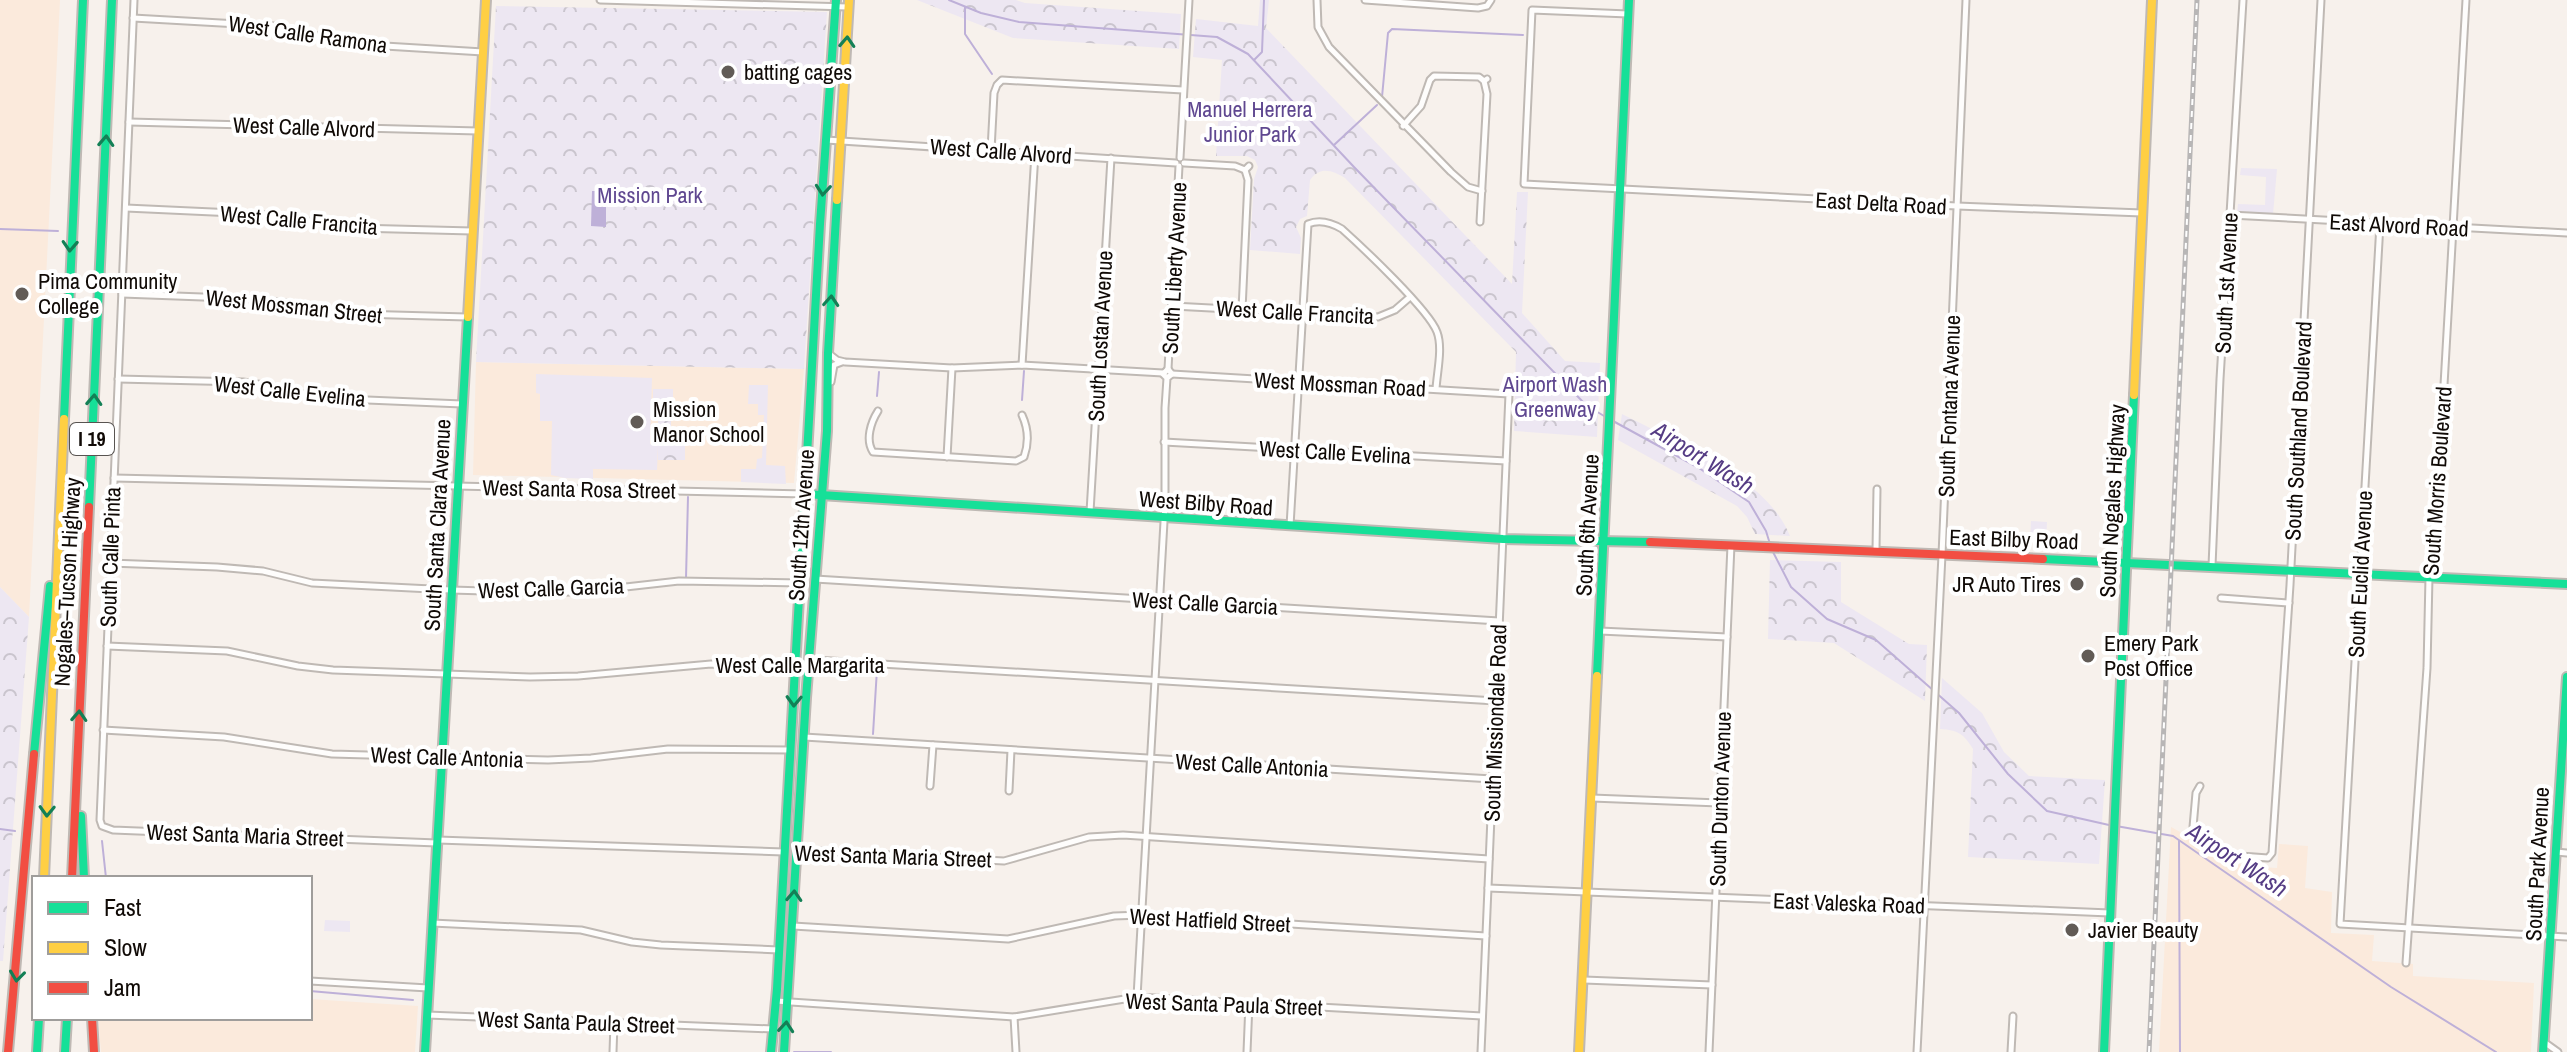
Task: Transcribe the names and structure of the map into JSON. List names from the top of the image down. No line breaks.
{"streets":{"main road":["I 19","South Nogales Highway","West Bilby Road","South Santa Clara Avenue","South 12th Avenue","South 6th Avenue","East Bilby Road","Nogales–Tucson Highway","South Park Avenue"],"street":["West Calle Ramona","West Calle Alvord","East Delta Road","West Calle Francita","East Alvord Road","South Liberty Avenue","South 1st Avenue","West Mossman Street","South Lostan Avenue","West Mossman Road","West Calle Evelina","South Fontana Avenue","South Southland Boulevard","South Morris Boulevard","West Santa Rosa Street","South Calle Pinta","South Euclid Avenue","West Calle Garcia","West Calle Margarita","South Missiondale Road","West Calle Antonia","South Dunton Avenue","West Santa Maria Street","East Valeska Road","West Hatfield Street","West Santa Paula Street"]},"crossings":[["West Calle Ramona","South Santa Clara Avenue"],["West Calle Ramona","South Calle Pinta"],["West Calle Alvord","West Calle Francita"],["West Calle Alvord","South Liberty Avenue"],["West Calle Alvord","South Lostan Avenue"],["West Calle Alvord","South Santa Clara Avenue"],["West Calle Alvord","South 12th Avenue"],["West Calle Alvord","South Calle Pinta"],["East Delta Road","South Fontana Avenue"],["East Delta Road","South Nogales Highway"],["East Delta Road","South 6th Avenue"],["West Calle Francita","South Liberty Avenue"],["West Calle Francita","South Santa Clara Avenue"],["West Calle Francita","South Calle Pinta"],["East Alvord Road","South 1st Avenue"],["East Alvord Road","South Southland Boulevard"],["East Alvord Road","South Morris Boulevard"],["East Alvord Road","South Euclid Avenue"],["South Liberty Avenue","West Mossman Road"],["South Liberty Avenue","West Calle Evelina"],["South Liberty Avenue","West Bilby Road"],["South Liberty Avenue","West Calle Garcia"],["South Liberty Avenue","West Calle Margarita"],["South Liberty Avenue","West Calle Antonia"],["South Liberty Avenue","West Santa Maria Street"],["South Liberty Avenue","West Hatfield Street"],["South Liberty Avenue","West Santa Paula Street"],["South 1st Avenue","East Bilby Road"],["West Mossman Street","South Santa Clara Avenue"],["West Mossman Street","South Calle Pinta"],["South Lostan Avenue","West Mossman Road"],["South Lostan Avenue","West Bilby Road"],["West Mossman Road","South Missiondale Road"],["West Calle Evelina","South Santa Clara Avenue"],["West Calle Evelina","South Calle Pinta"],["West Calle Evelina","South Missiondale Road"],["South Fontana Avenue","East Bilby Road"],["South Fontana Avenue","East Valeska Road"],["South Southland Boulevard","East Bilby Road"],["South Morris Boulevard","East Bilby Road"],["South Morris Boulevard","South Euclid Avenue"],["West Santa Rosa Street","West Bilby Road"],["West Santa Rosa Street","South Santa Clara Avenue"],["West Santa Rosa Street","South 12th Avenue"],["West Santa Rosa Street","South Calle Pinta"],["South Nogales Highway","East Bilby Road"],["South Nogales Highway","East Valeska Road"],["West Bilby Road","South 12th Avenue"],["West Bilby Road","South 6th Avenue"],["West Bilby Road","East Bilby Road"],["West Bilby Road","South Missiondale Road"],["South Santa Clara Avenue","West Calle Garcia"],["South Santa Clara Avenue","West Calle Margarita"],["South Santa Clara Avenue","West Calle Antonia"],["South Santa Clara Avenue","West Santa Maria Street"],["South Santa Clara Avenue","West Santa Paula Street"],["South 12th Avenue","West Calle Garcia"],["South 12th Avenue","West Calle Margarita"],["South 12th Avenue","West Calle Antonia"],["South 12th Avenue","West Santa Maria Street"],["South 12th Avenue","West Hatfield Street"],["South 12th Avenue","West Santa Paula Street"],["South 6th Avenue","East Bilby Road"],["South 6th Avenue","East Valeska Road"],["East Bilby Road","South Euclid Avenue"],["East Bilby Road","South Dunton Avenue"],["South Calle Pinta","West Calle Garcia"],["South Calle Pinta","West Calle Margarita"],["South Calle Pinta","West Calle Antonia"],["South Calle Pinta","West Santa Maria Street"],["West Calle Garcia","South Missiondale Road"],["West Calle Margarita","South Missiondale Road"],["South Missiondale Road","West Calle Antonia"],["South Missiondale Road","West Santa Maria Street"],["South Missiondale Road","East Valeska Road"],["South Missiondale Road","West Hatfield Street"],["South Missiondale Road","West Santa Paula Street"],["South Dunton Avenue","East Valeska Road"]],"water":["Airport Wash"],"parks":["Manuel Herrera Junior Park","Mission Park","Airport Wash Greenway"],"places":["batting cages","Pima Community College","Mission Manor School","JR Auto Tires","Emery Park Post Office","Javier Beauty"],"legend":["Fast","Slow","Jam"]}
